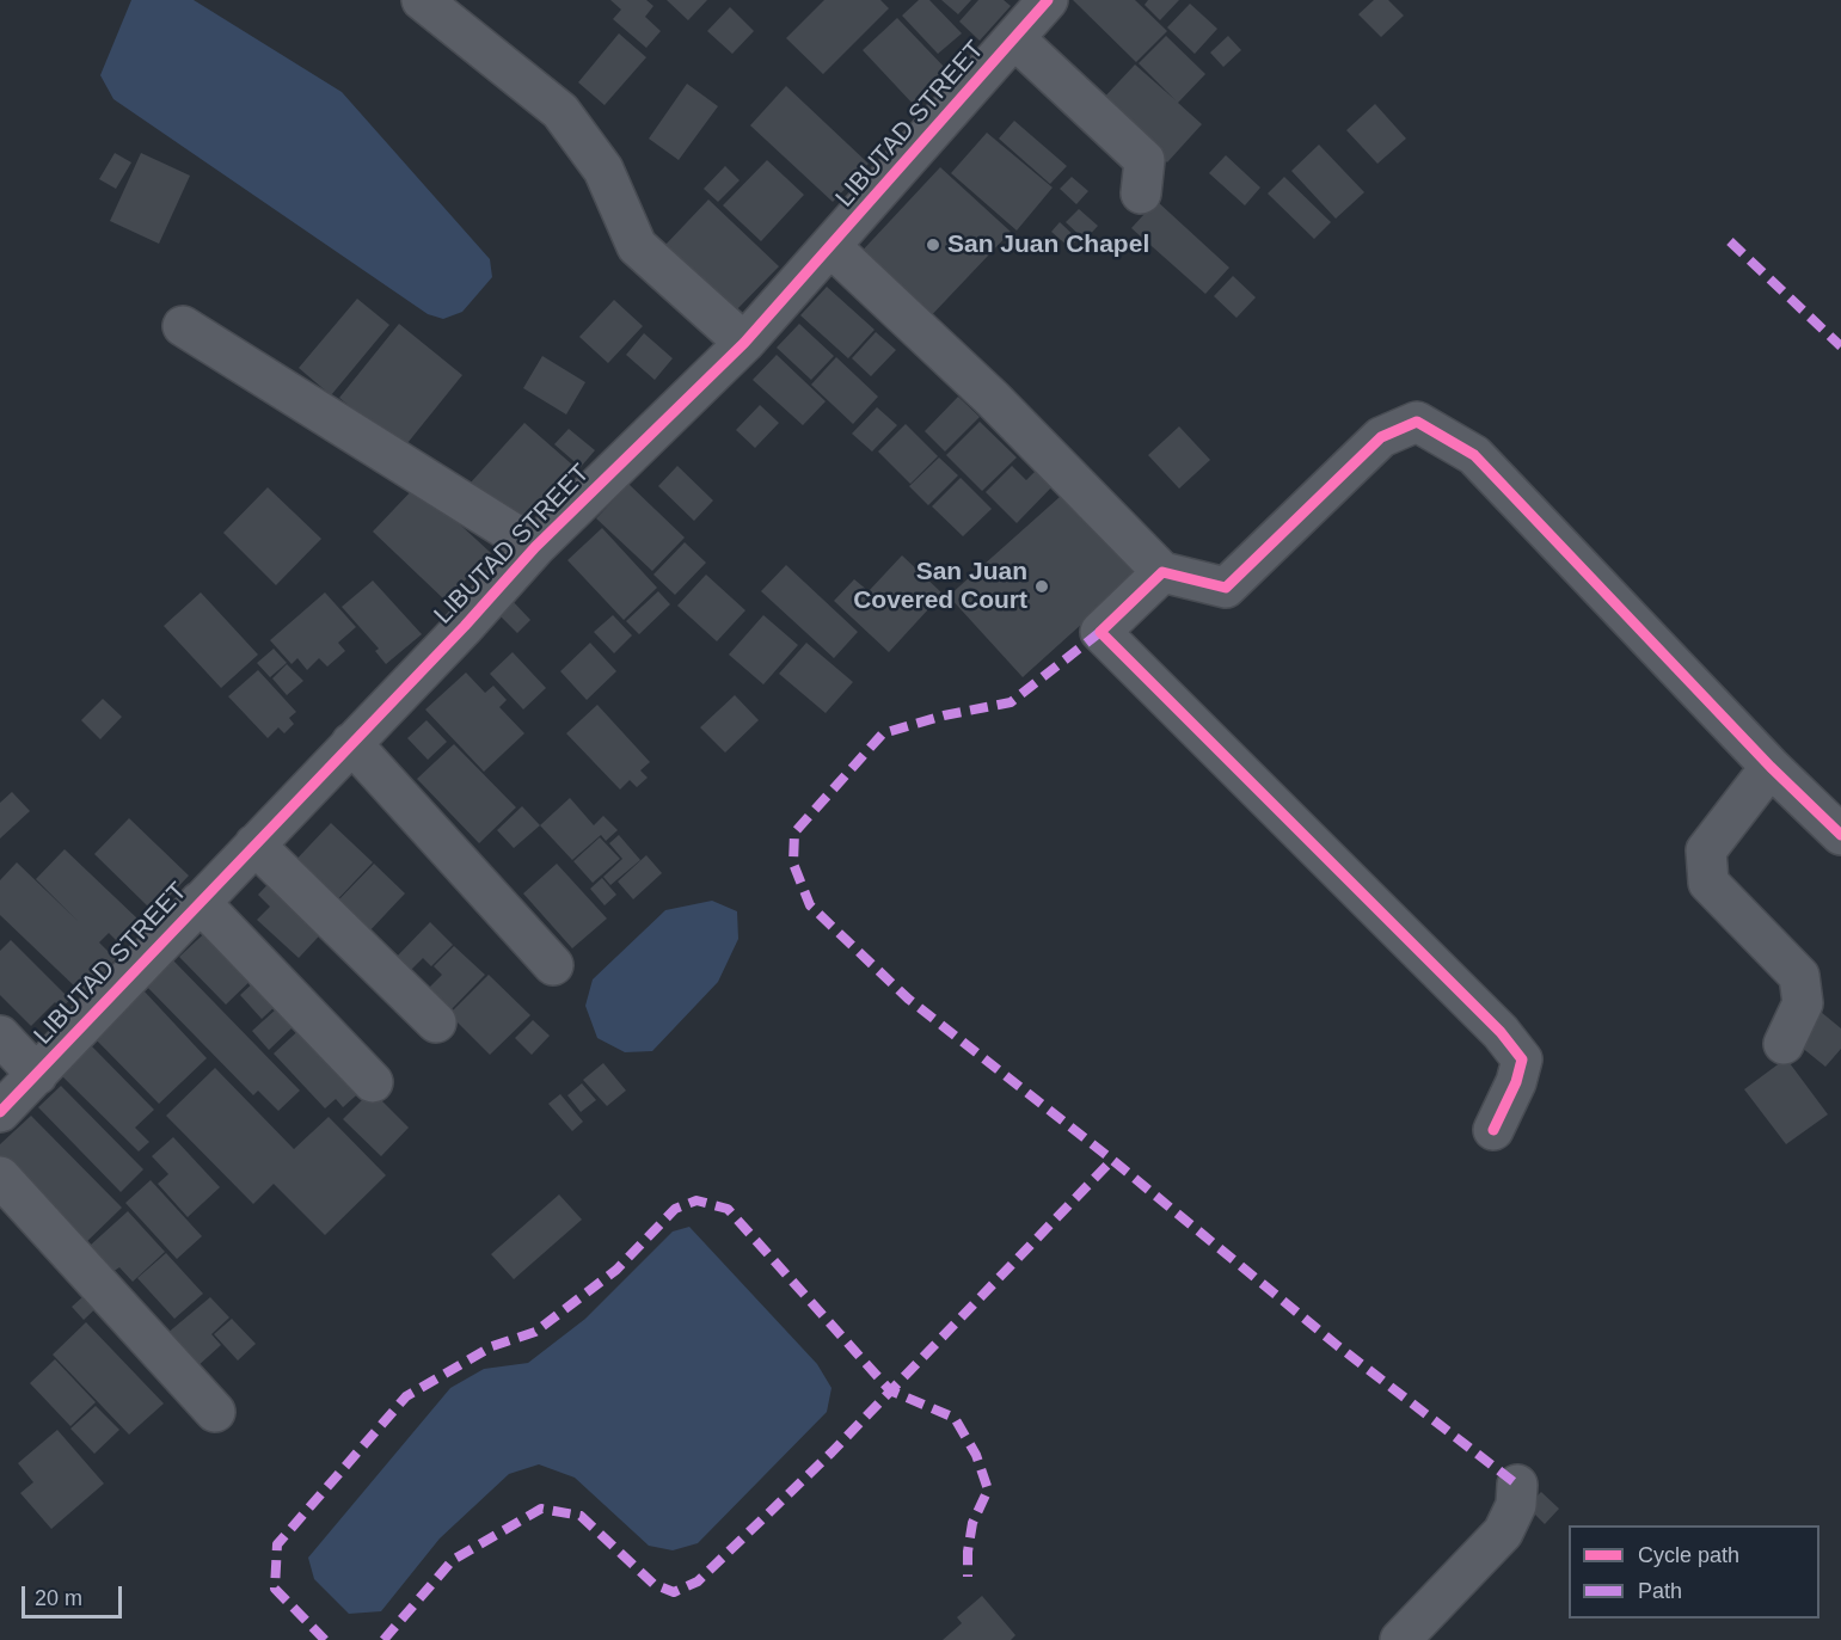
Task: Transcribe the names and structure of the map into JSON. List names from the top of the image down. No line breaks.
{"streets":{"street":["LIBUTAD STREET"]},"places":["San Juan Chapel","San Juan Covered Court"],"legend":["Cycle path","Path"],"scale_bar":"20 m"}
